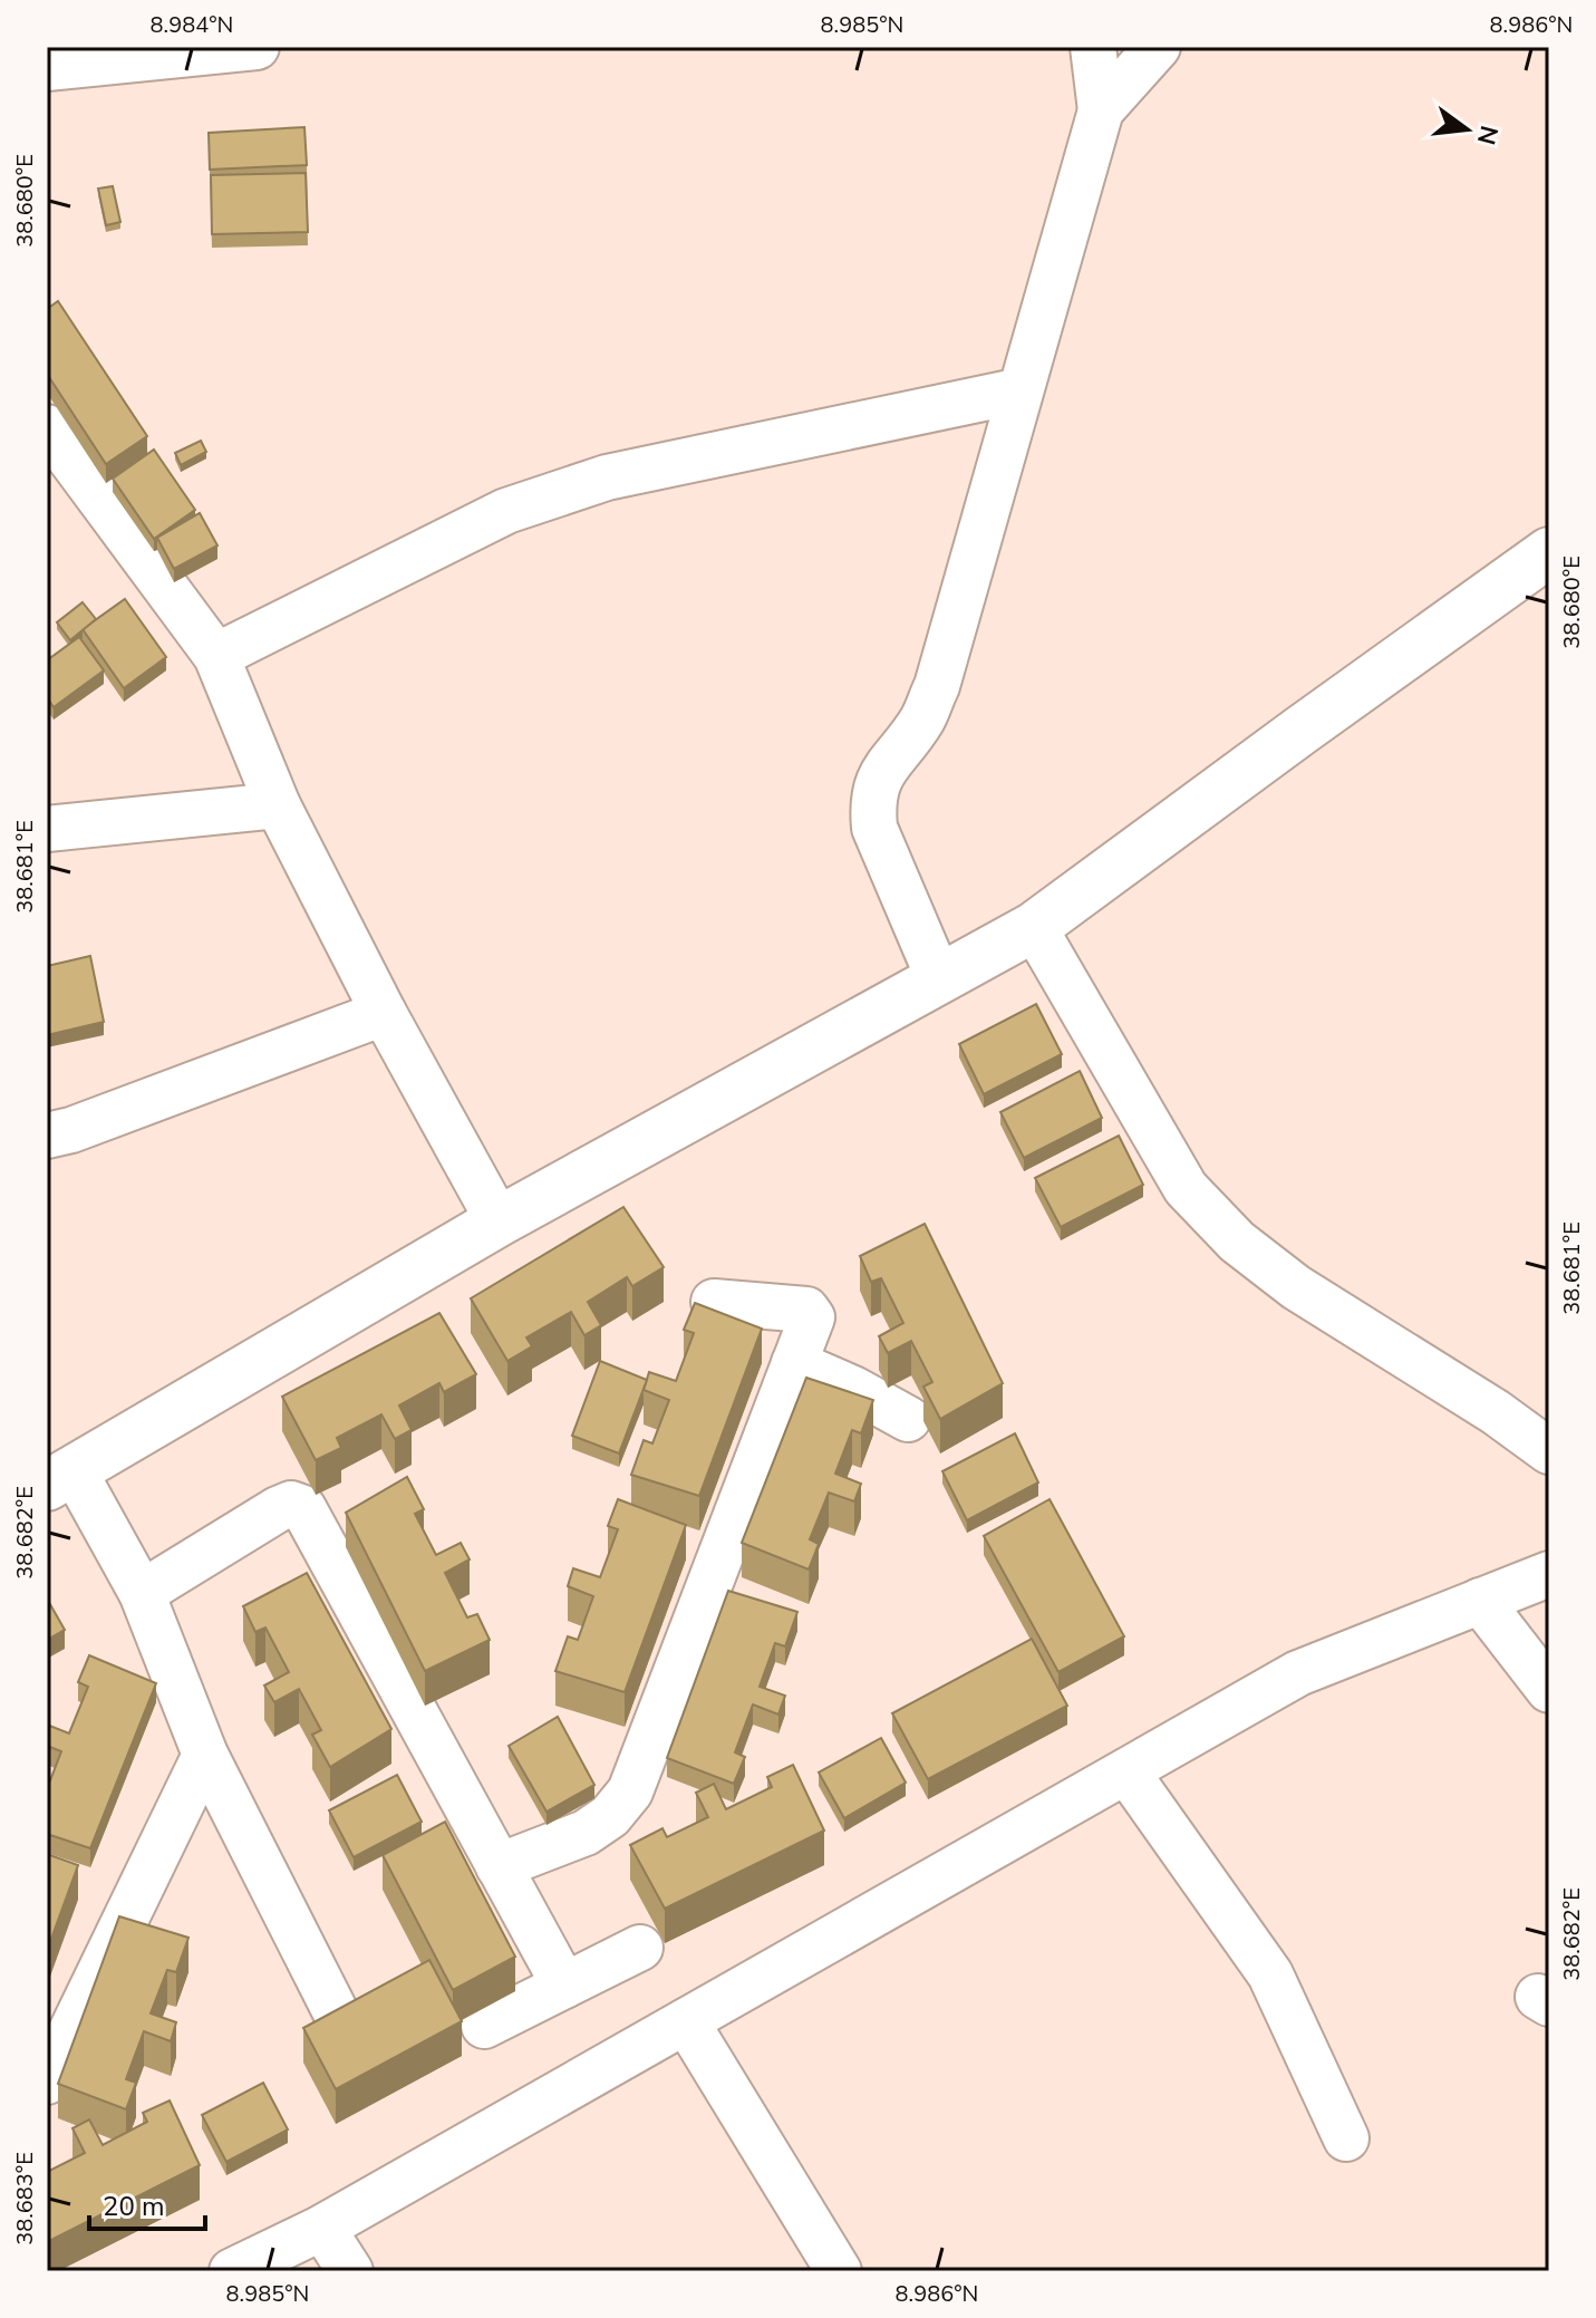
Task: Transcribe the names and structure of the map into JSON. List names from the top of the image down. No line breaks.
{"scale_bar":"20 m","north":"right","coordinates":["8.984°N","8.985°N","8.986°N","38.680°E","38.681°E","38.682°E","38.683°E"]}
